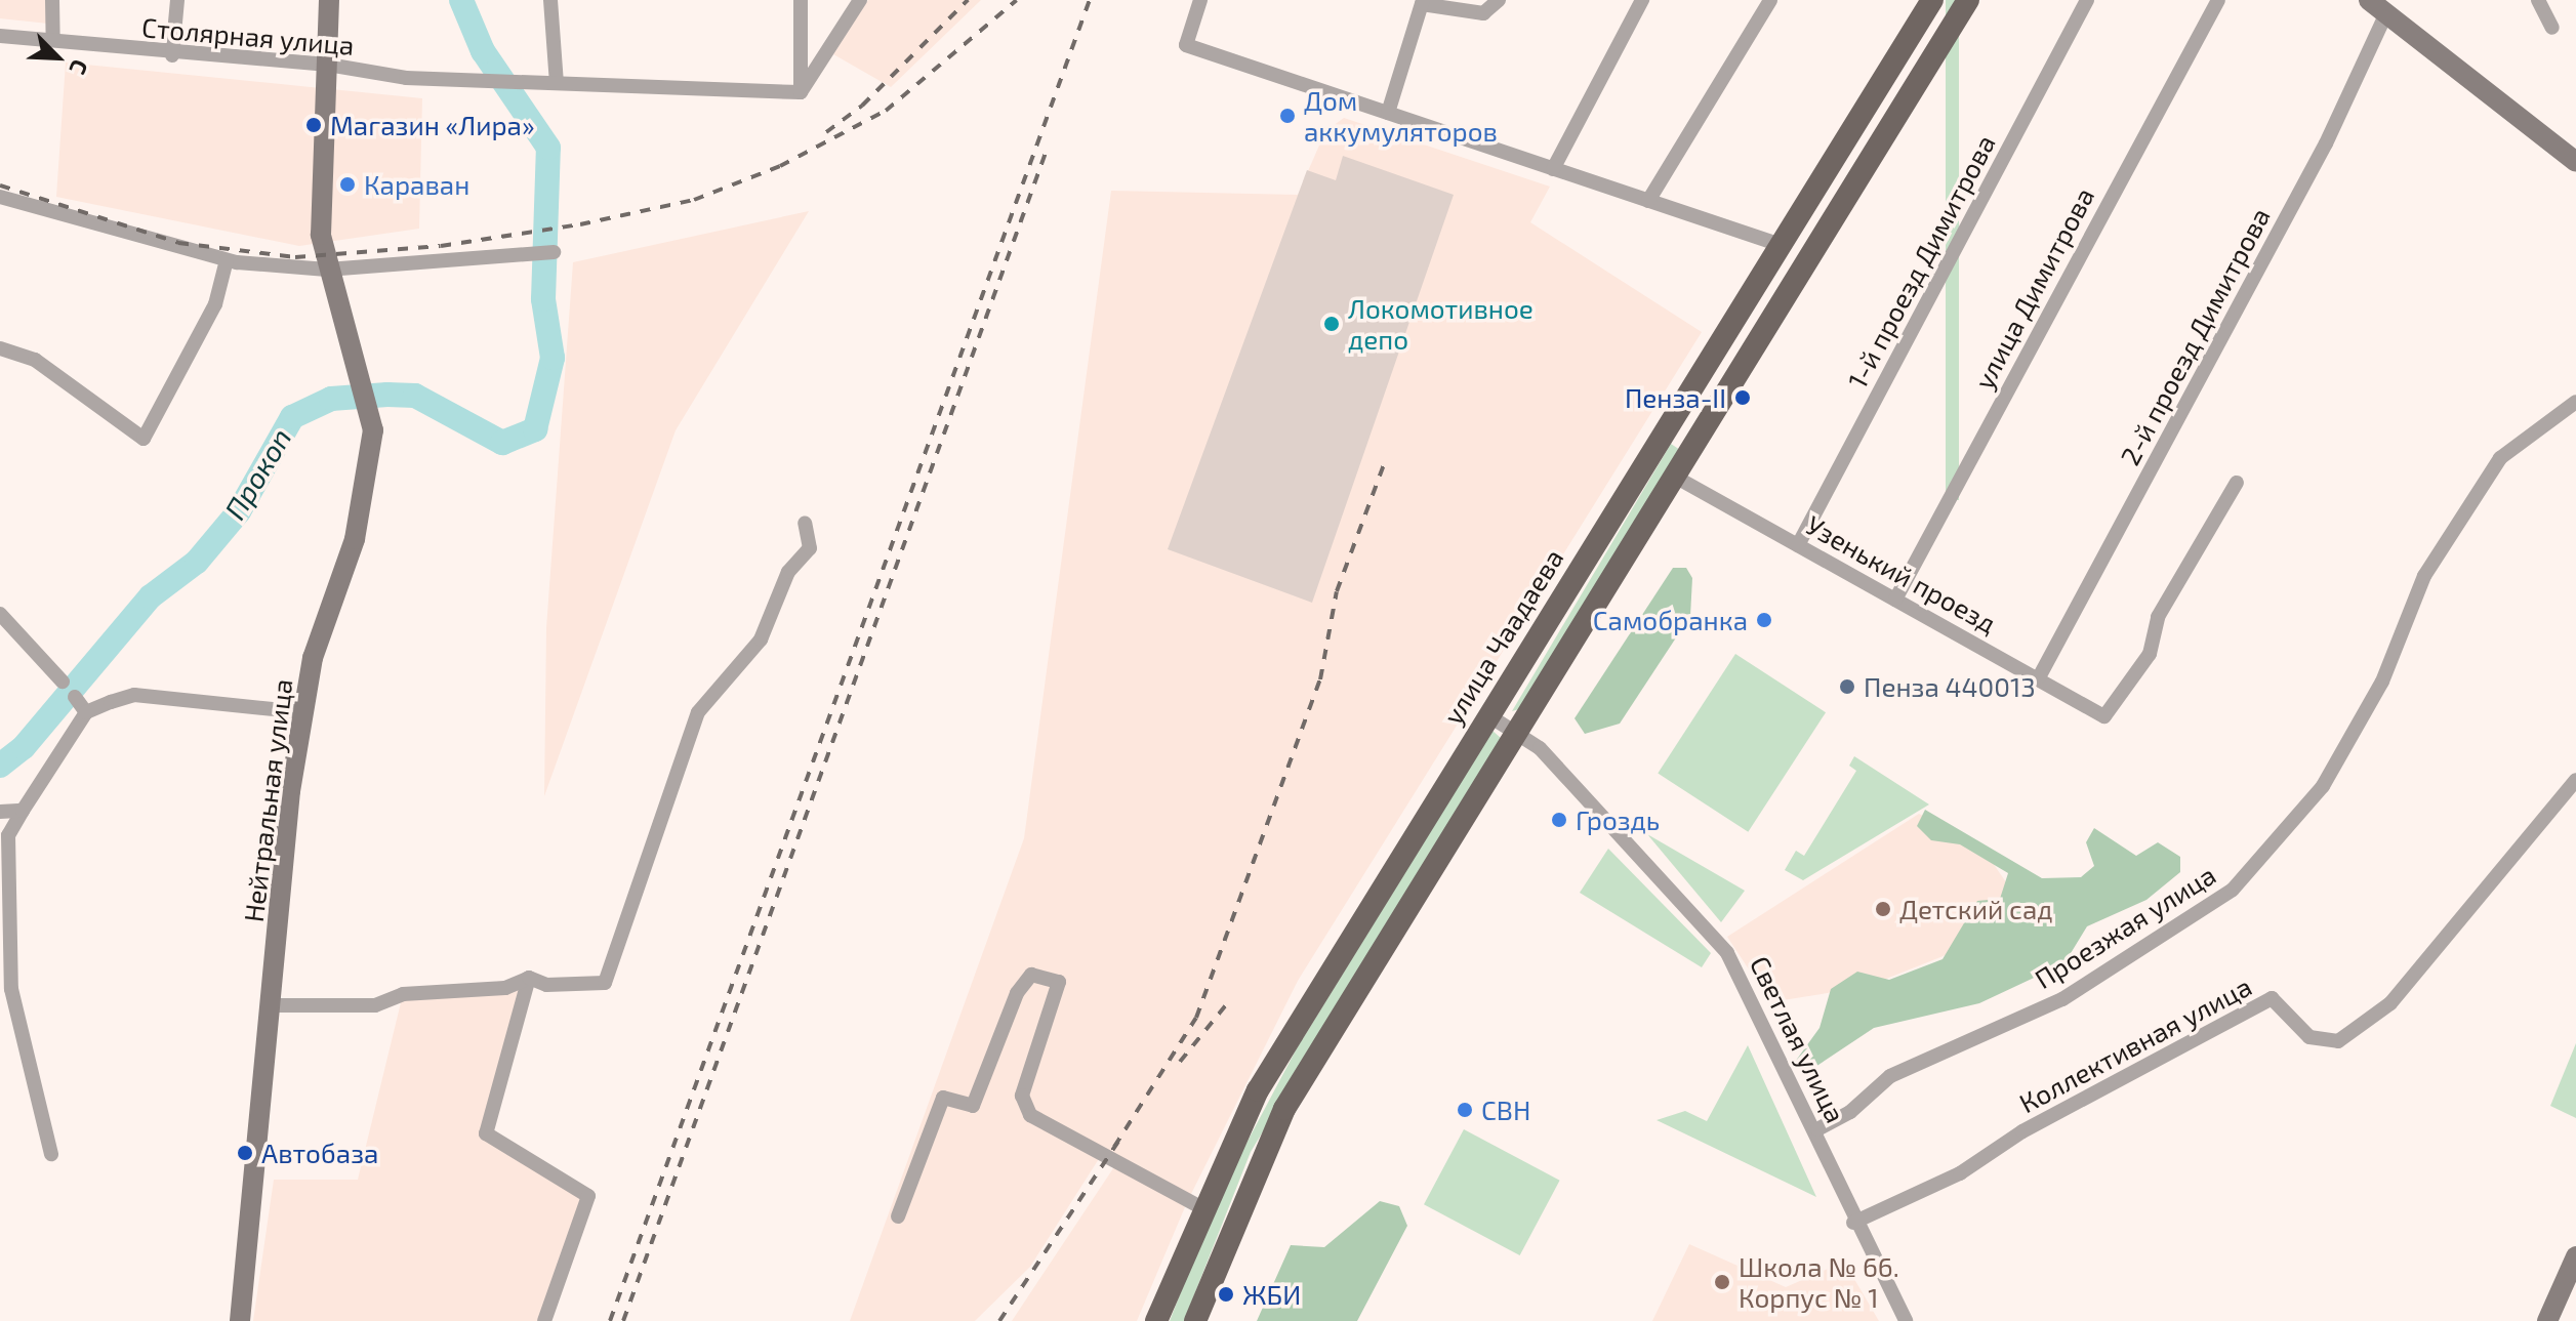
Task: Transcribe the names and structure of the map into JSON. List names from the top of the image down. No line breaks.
{"streets":{"main road":["улица Чаадаева","Нейтральная улица"],"street":["Столярная улица","1-й проезд Димитрова","улица Димитрова","2-й проезд Димитрова","Узенький проезд","Проезжая улица","Светлая улица","Коллективная улица"]},"crossings":[["Столярная улица","Нейтральная улица"],["1-й проезд Димитрова","Узенький проезд"],["улица Димитрова","Узенький проезд"],["2-й проезд Димитрова","Узенький проезд"],["улица Чаадаева","Светлая улица"],["Проезжая улица","Светлая улица"],["Светлая улица","Коллективная улица"]],"water":["Прокоп"],"places":["Дом аккумуляторов","Магазин «Лира»","Караван","Локомотивное депо","Пенза-II","Самобранка","Пенза 440013","Гроздь","Детский сад","СВН","Автобаза","Школа № 66. Корпус № 1","ЖБИ"],"north":"bottom right"}
